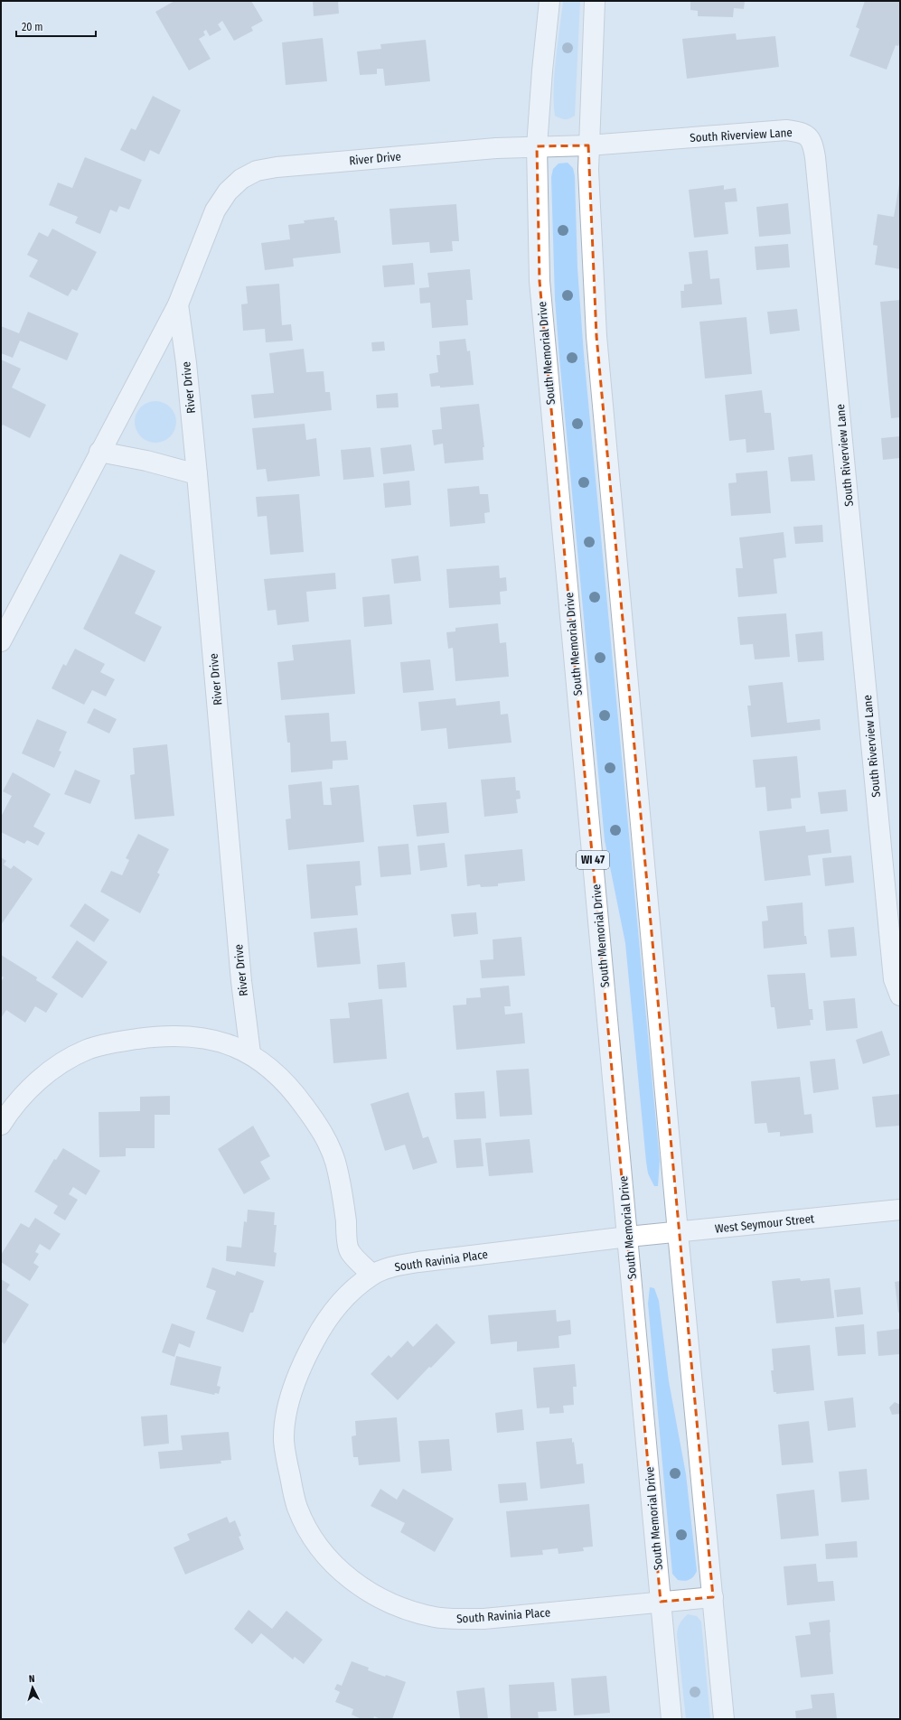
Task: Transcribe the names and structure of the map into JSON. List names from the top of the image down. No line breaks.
{"streets":{"street":["South Riverview Lane","River Drive","South Memorial Drive","WI 47","West Seymour Street","South Ravinia Place"]},"crossings":[["South Riverview Lane","River Drive"],["River Drive","South Memorial Drive"],["South Memorial Drive","West Seymour Street"],["South Memorial Drive","South Ravinia Place"],["West Seymour Street","South Ravinia Place"]],"scale_bar":"20 m","north":"top"}
